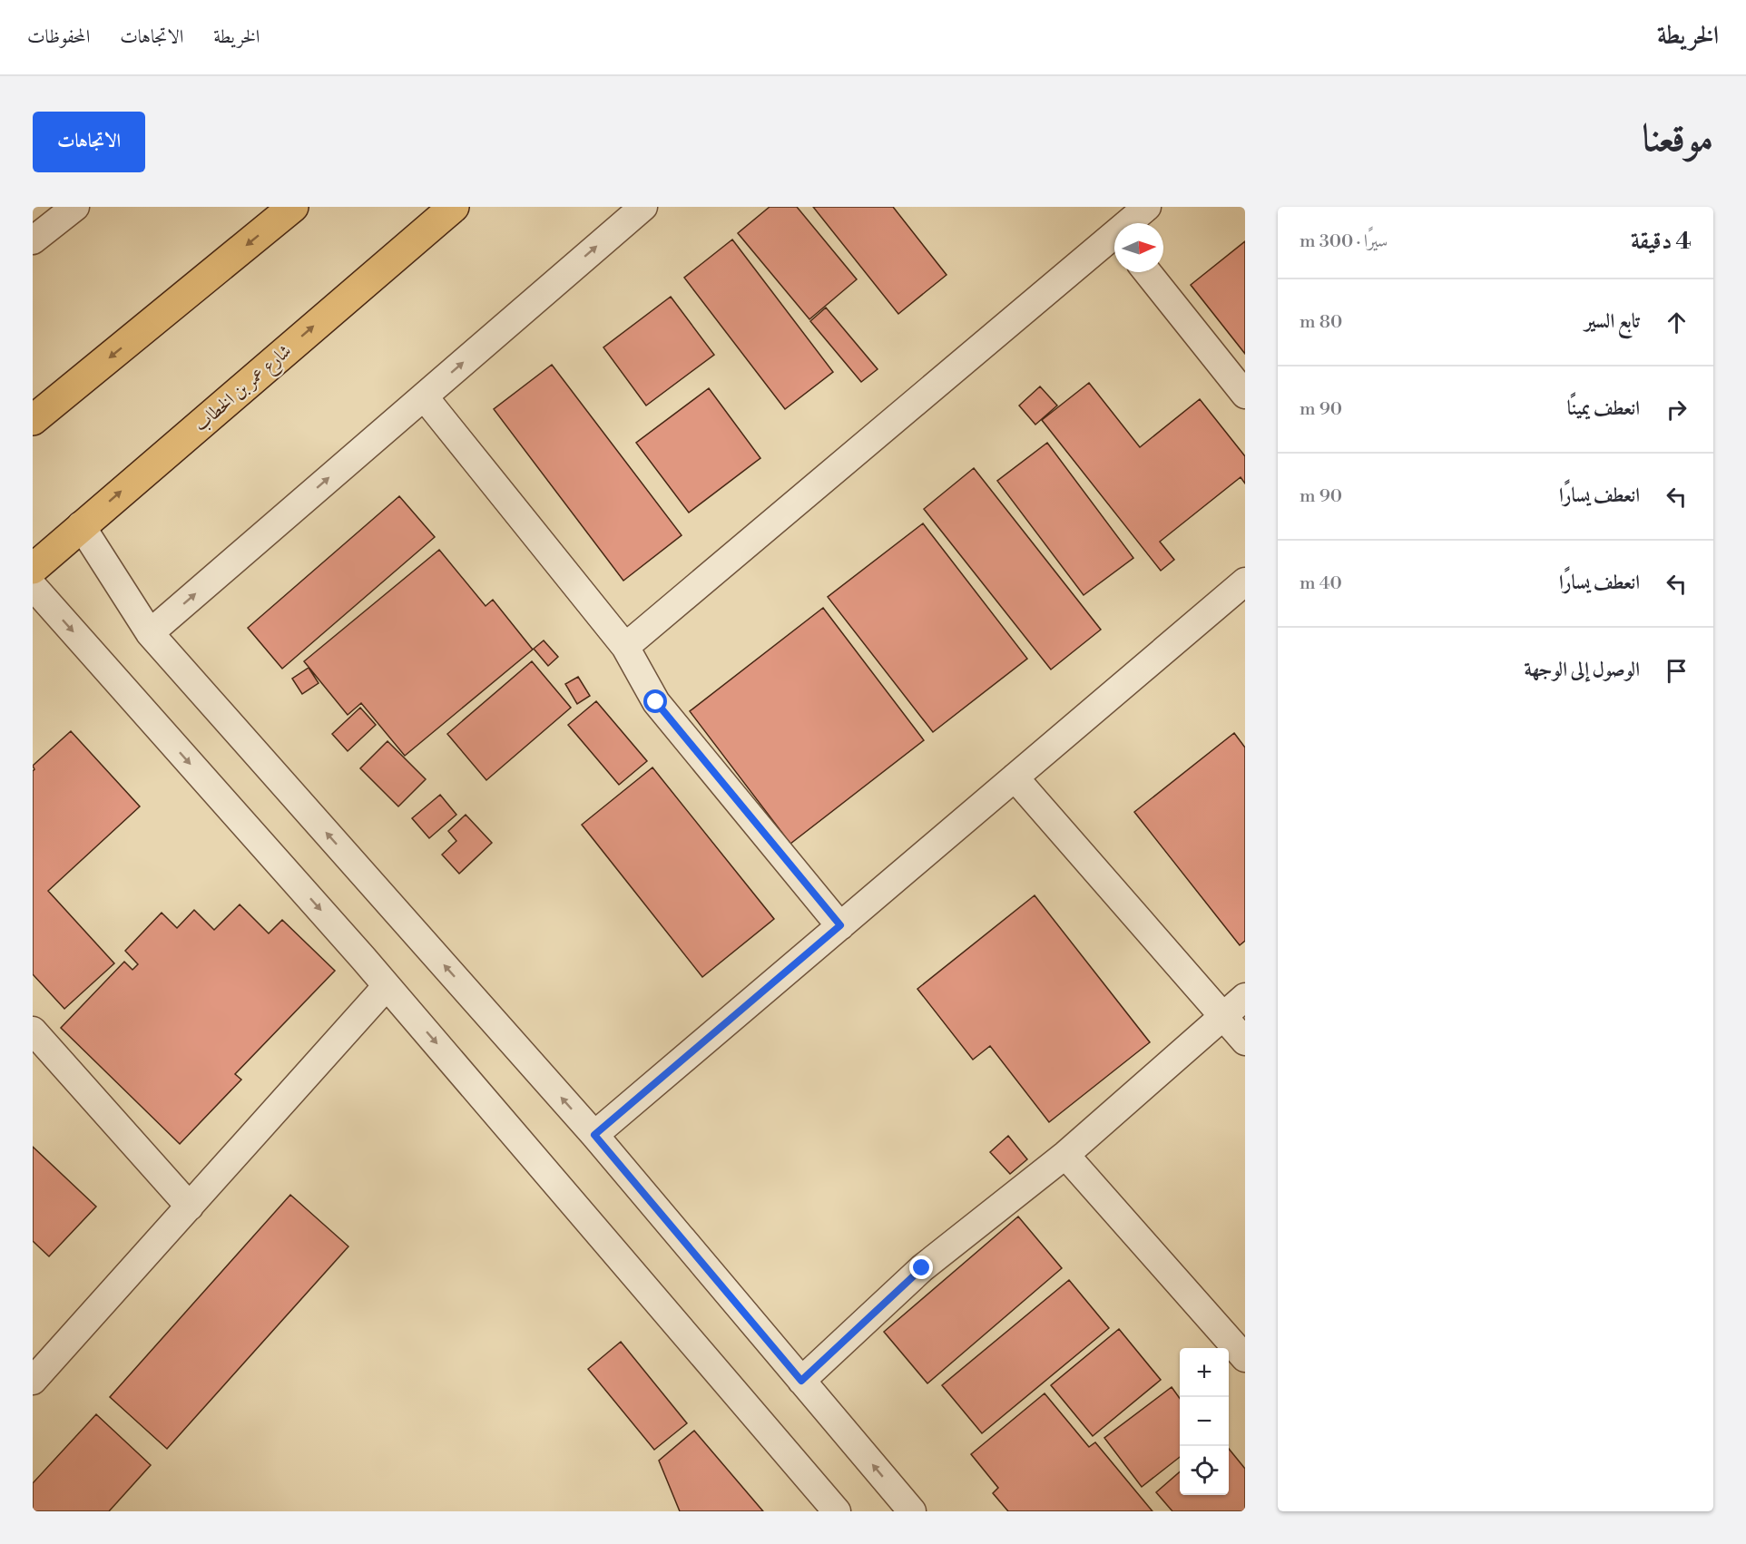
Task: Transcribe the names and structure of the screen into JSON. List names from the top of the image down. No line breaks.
{"streets":{"main road":["شارع عمر بن الخطاب"]},"north":"right","page":{"header":"الخريطة","nav":["الخريطة","الاتجاهات","المحفوظات"],"title":"موقعنا","buttons":"الاتجاهات","heading":["4 دقيقة","سيرًا · 300 m"],"list":[["تابع السير","80 m"],["انعطف يمينًا","90 m"],["انعطف يسارًا","90 m"],["انعطف يسارًا","40 m"],"الوصول إلى الوجهة"],"map_buttons":["+","−"]}}
